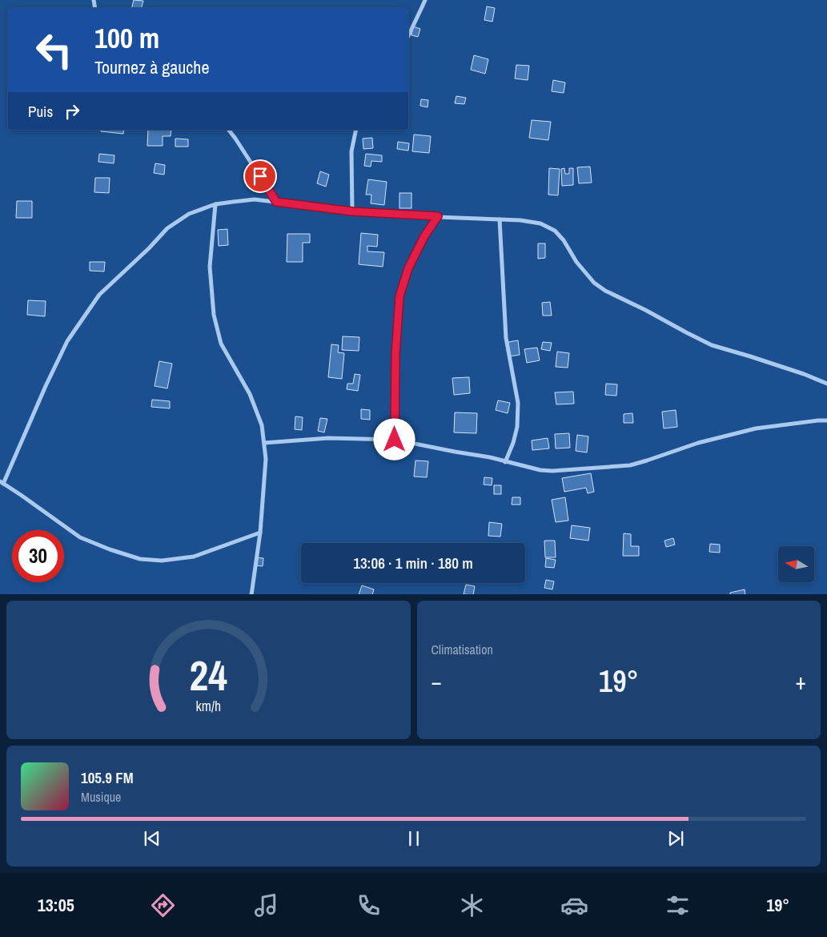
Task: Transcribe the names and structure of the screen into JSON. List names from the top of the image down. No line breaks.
{"north":"left","page":{"turn":["100 m","Tournez à gauche"],"then":"Puis","limit":"30","trip":"13:06 · 1 min · 180 m","tile":"Climatisation","heat":["−","19°","+"],"song":["105.9 FM","Musique"],"tabs":["13:05","19°"],"gauge":["24","km/h"]}}
